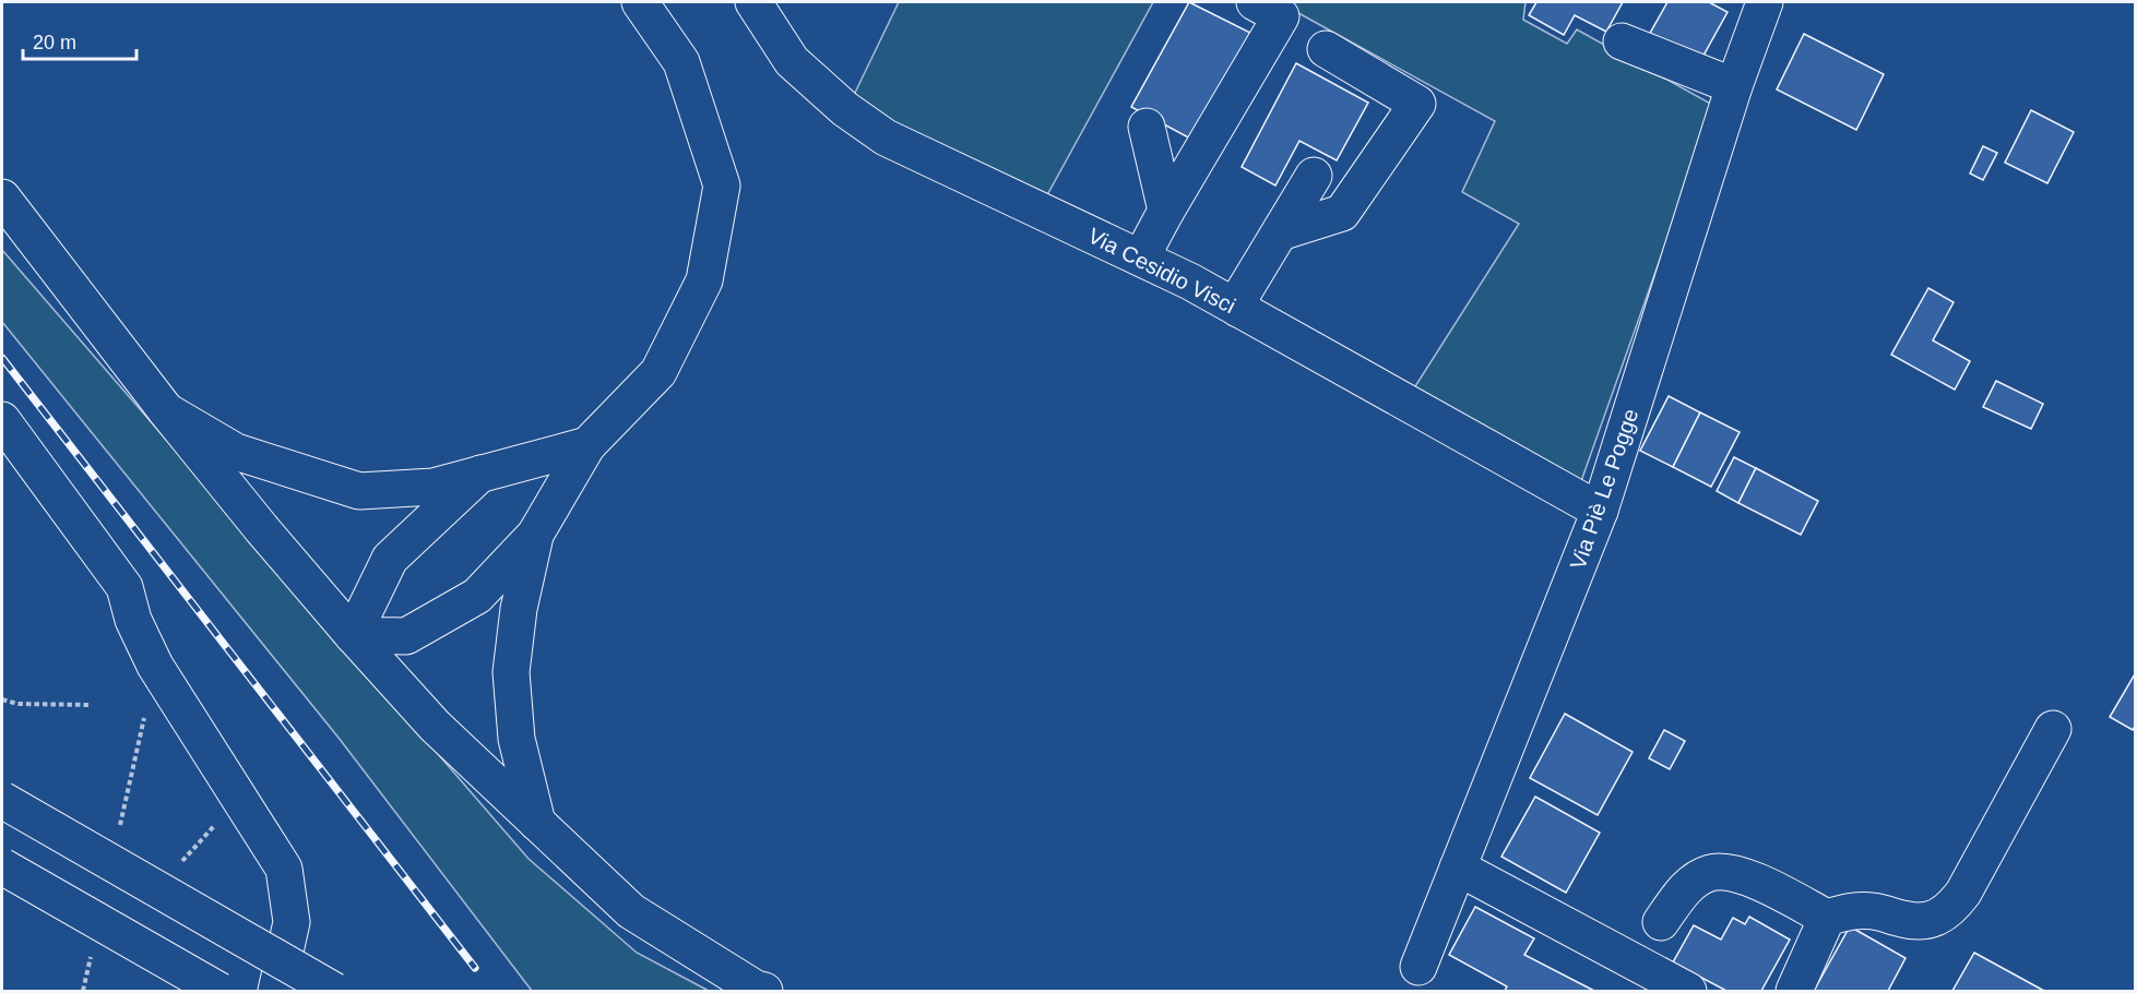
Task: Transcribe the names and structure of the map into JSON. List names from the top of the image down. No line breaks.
{"streets":{"main road":["Via Cesidio Visci","Via Piè Le Pogge"]},"crossings":[["Via Cesidio Visci","Via Piè Le Pogge"]],"scale_bar":"20 m"}
